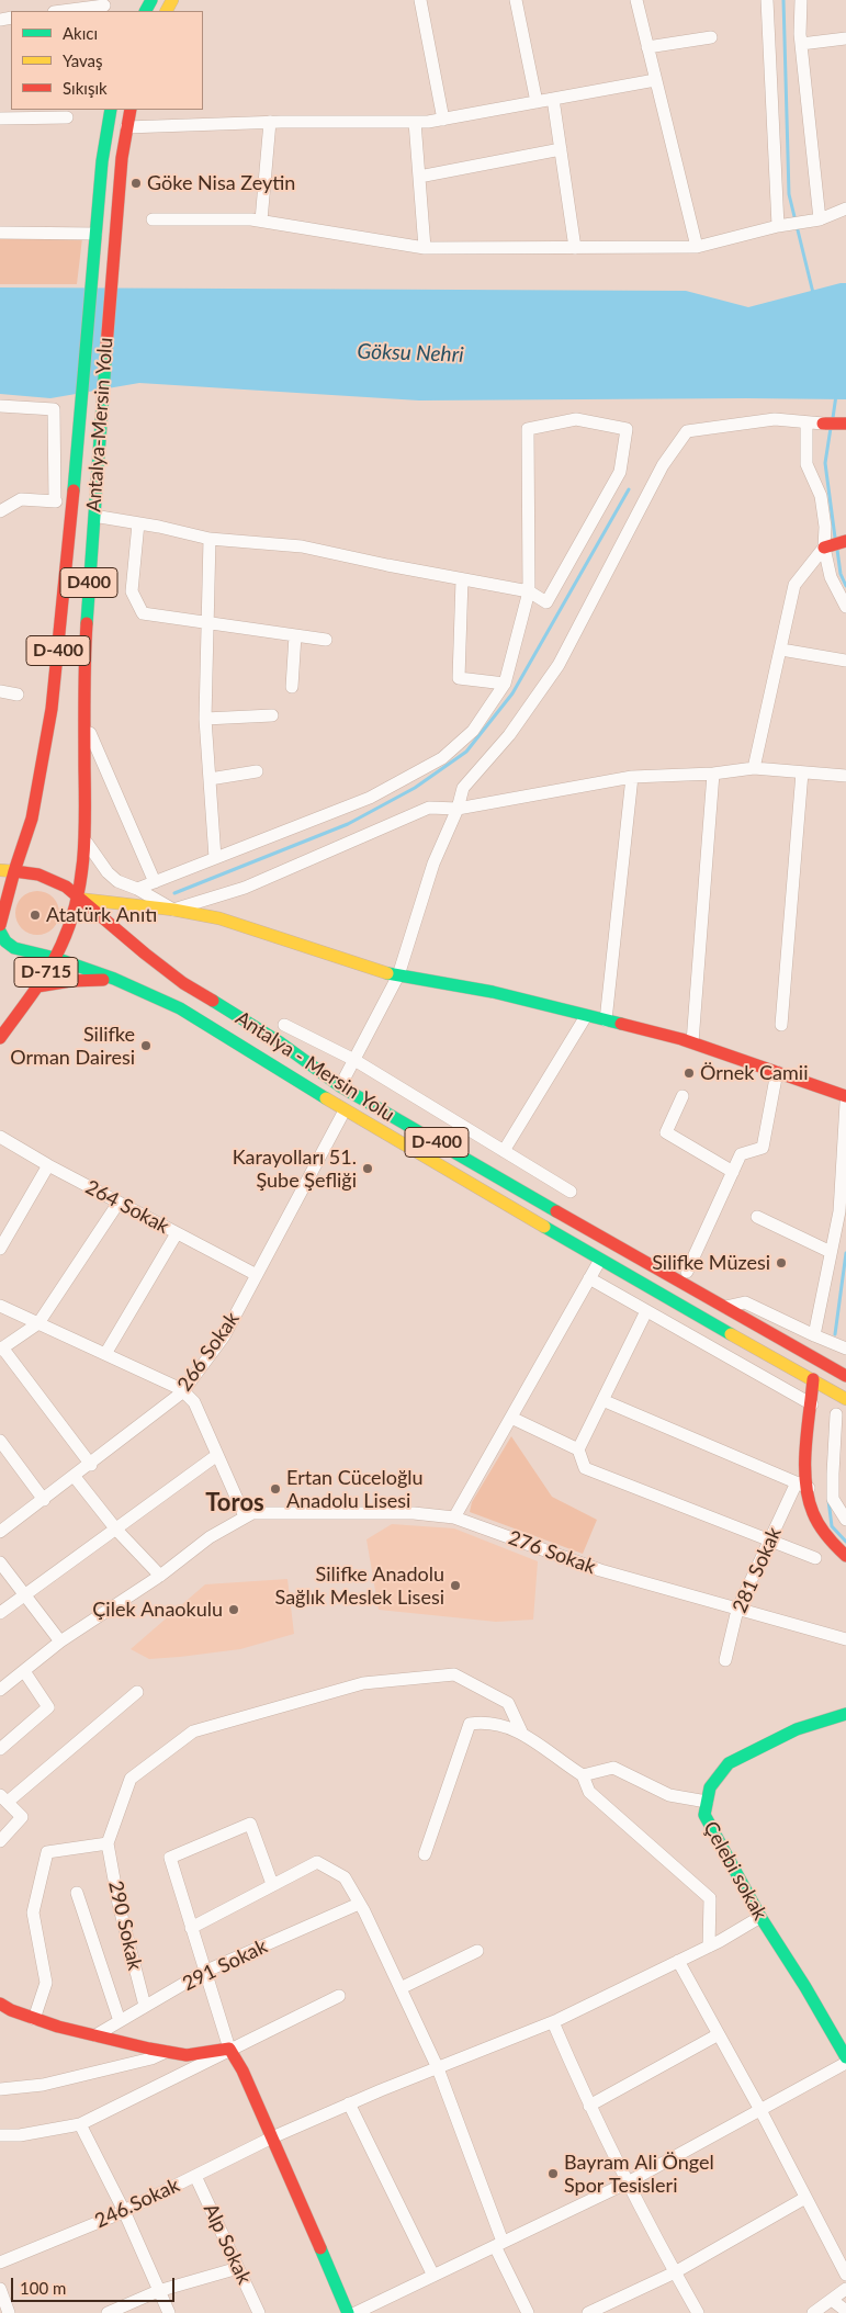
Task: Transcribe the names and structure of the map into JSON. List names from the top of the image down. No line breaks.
{"streets":{"main road":["Antalya-Mersin Yolu","D400","D-400","D-715","Antalya - Mersin Yolu","Çelebi sokak"],"street":["264 Sokak","266 Sokak","276 Sokak","281 Sokak","290 Sokak","291 Sokak","246.Sokak","Alp Sokak"]},"crossings":[["Antalya-Mersin Yolu","D-400"],["Antalya-Mersin Yolu","Antalya - Mersin Yolu"],["D-400","Antalya - Mersin Yolu"],["D-715","Antalya - Mersin Yolu"],["Antalya - Mersin Yolu","266 Sokak"],["264 Sokak","266 Sokak"],["276 Sokak","281 Sokak"],["Çelebi sokak","246.Sokak"],["290 Sokak","291 Sokak"],["246.Sokak","Alp Sokak"]],"districts":["Toros"],"water":["Göksu Nehri"],"places":["Göke Nisa Zeytin","Atatürk Anıtı","Silifke Orman Dairesi","Örnek Camii","Karayolları 51. Şube Şefliği","Silifke Müzesi","Ertan Cüceloğlu Anadolu Lisesi","Silifke Anadolu Sağlık Meslek Lisesi","Çilek Anaokulu","Bayram Ali Öngel Spor Tesisleri"],"legend":["Akıcı","Yavaş","Sıkışık"],"scale_bar":"100 m"}
